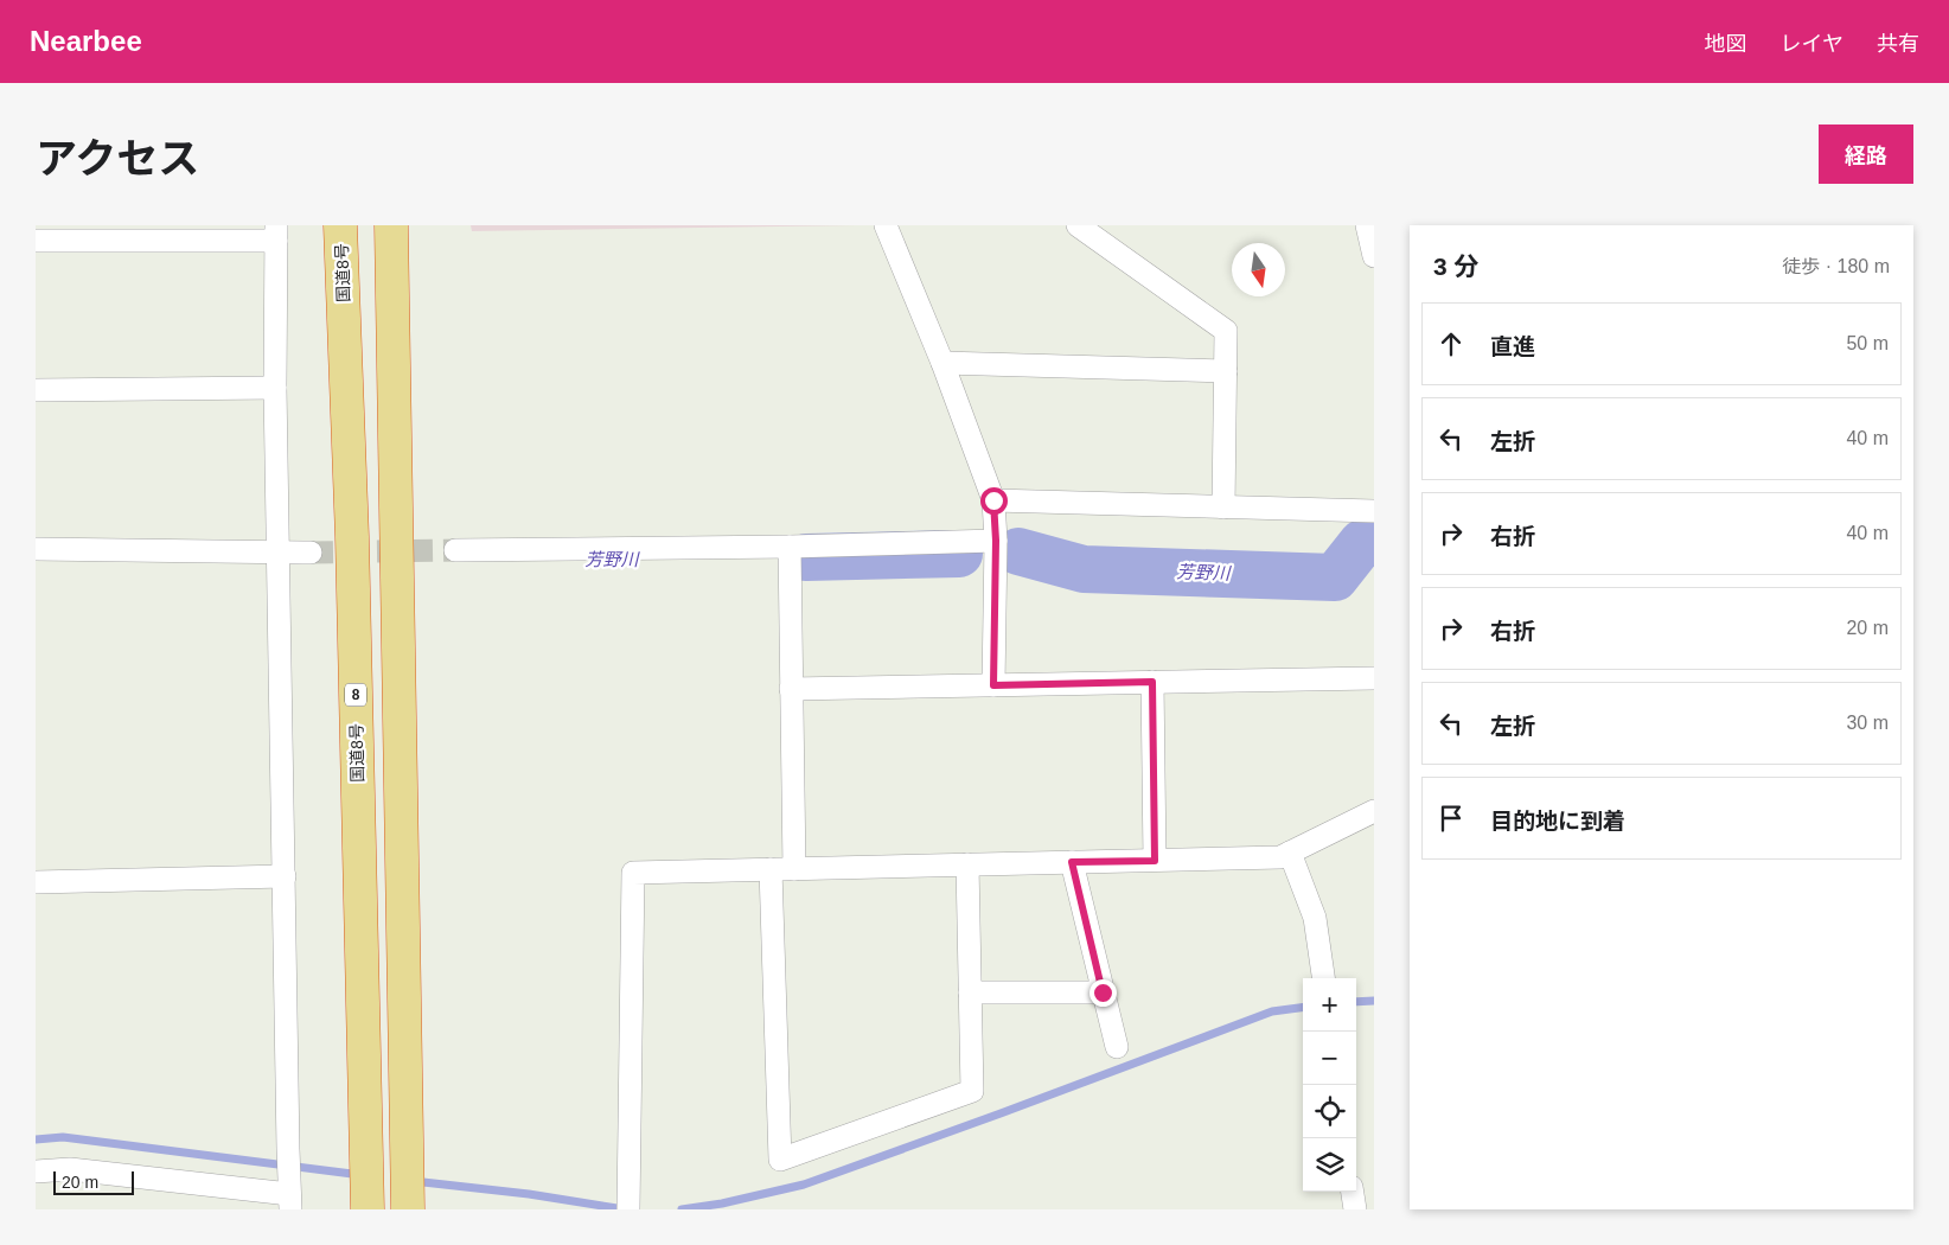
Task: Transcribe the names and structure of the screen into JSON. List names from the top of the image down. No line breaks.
{"streets":{"highway":["国道8号","8"]},"water":["芳野川"],"scale_bar":"20 m","north":"bottom","page":{"header":"Nearbee","nav":["地図","レイヤ","共有"],"title":"アクセス","buttons":"経路","heading":["3 分","徒歩 · 180 m"],"list":[["直進","50 m"],["左折","40 m"],["右折","40 m"],["右折","20 m"],["左折","30 m"],"目的地に到着"],"map_buttons":["+","−"],"scale":"20 m"}}
